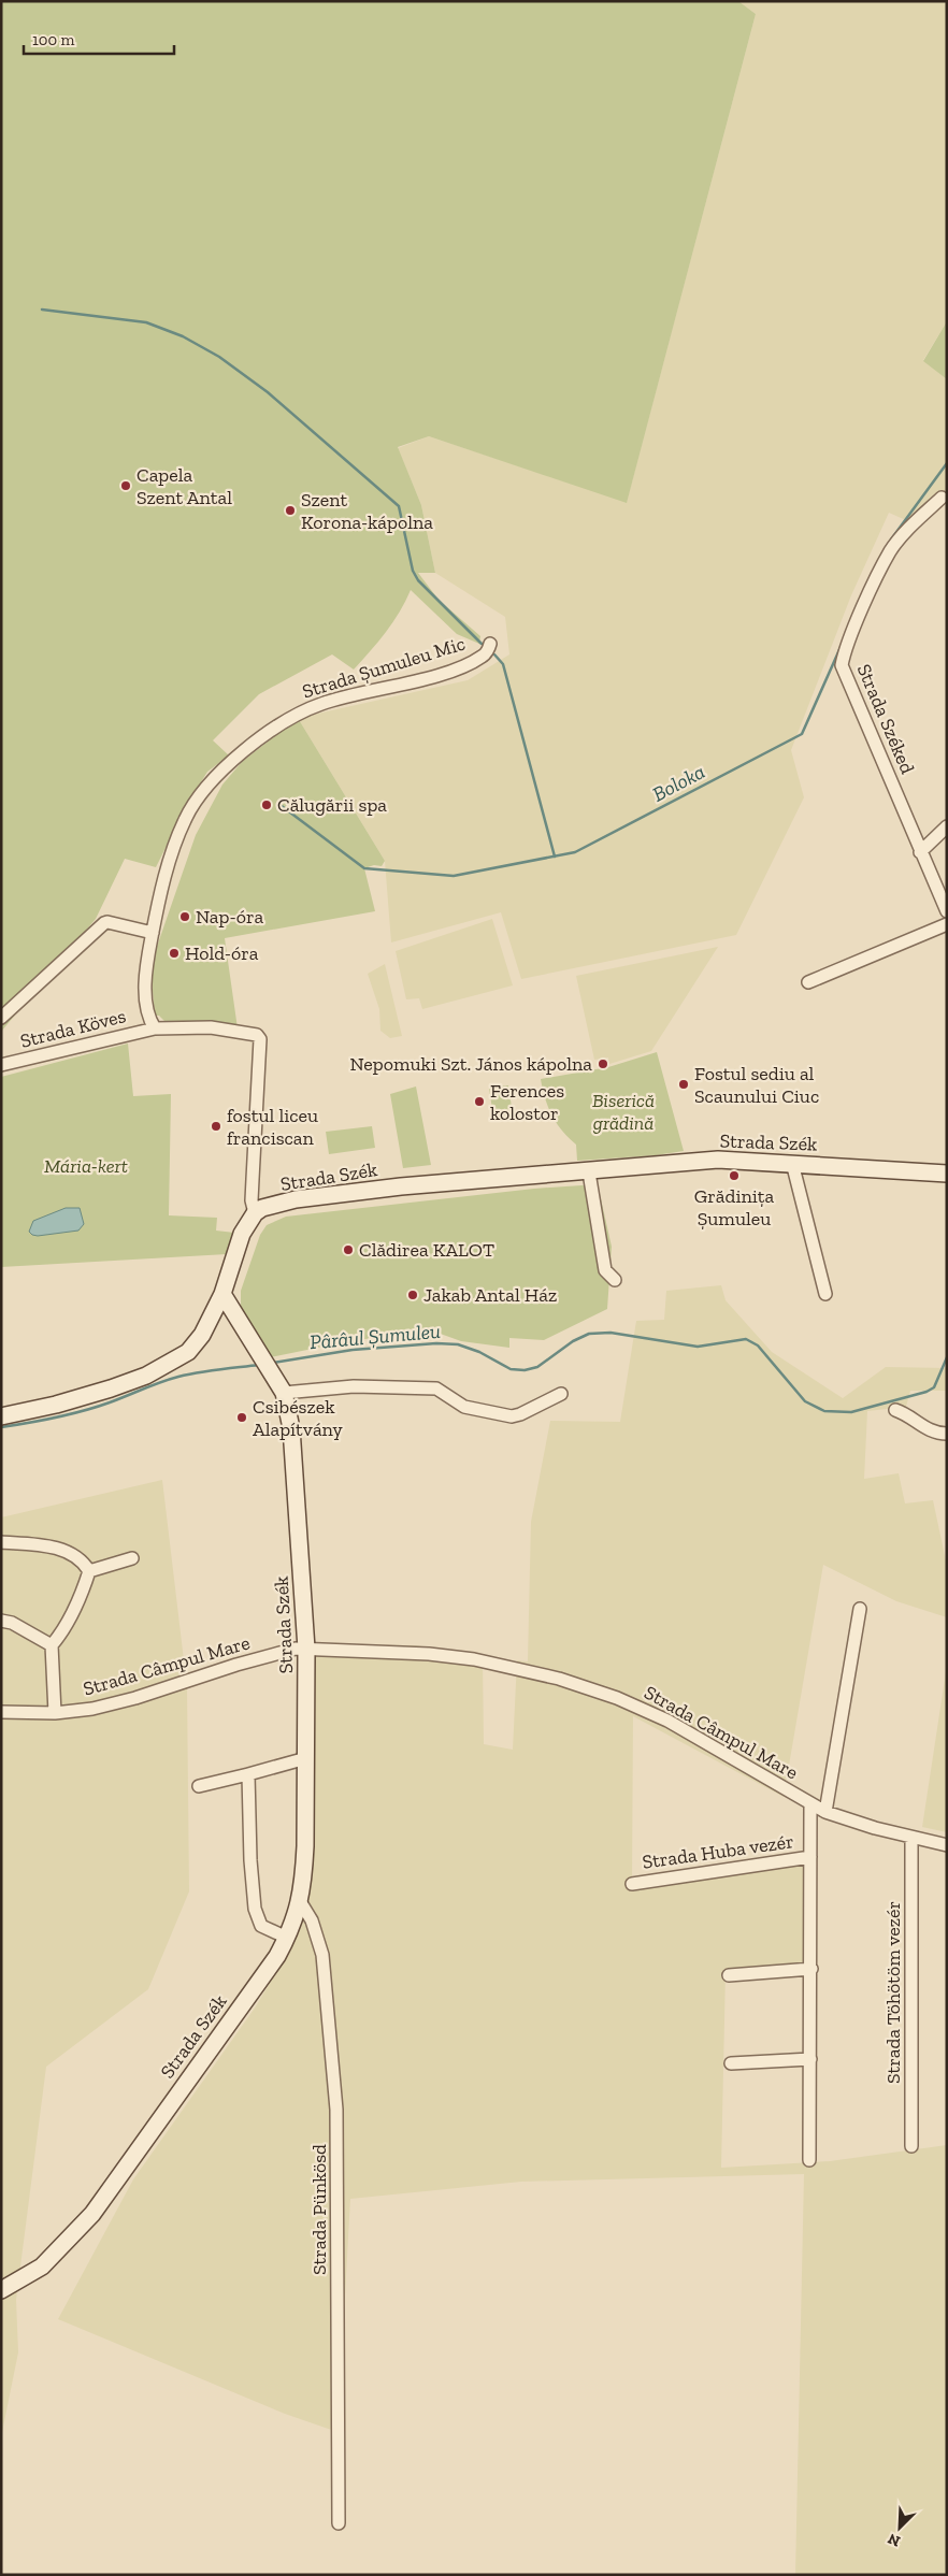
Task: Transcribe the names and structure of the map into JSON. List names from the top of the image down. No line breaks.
{"streets":{"street":["Strada Șumuleu Mic","Strada Széked","Strada Köves","Strada Szék","Strada Câmpul Mare","Strada Huba vezér","Strada Töhötöm vezér","Strada Pünkösd"]},"crossings":[["Strada Șumuleu Mic","Strada Köves"],["Strada Szék","Strada Câmpul Mare"],["Strada Szék","Strada Pünkösd"],["Strada Câmpul Mare","Strada Huba vezér"],["Strada Câmpul Mare","Strada Töhötöm vezér"]],"water":["Boloka","Pârâul Șumuleu"],"parks":["Biserică grădină","Mária-kert"],"places":["Capela Szent Antal","Szent Korona-kápolna","Călugării spa","Nap-óra","Hold-óra","Nepomuki Szt. János kápolna","Fostul sediu al Scaunului Ciuc","Ferences kolostor","fostul liceu franciscan","Grădinița Șumuleu","Clădirea KALOT","Jakab Antal Ház","Csibészek Alapítvány"],"scale_bar":"100 m","north":"bottom left"}
